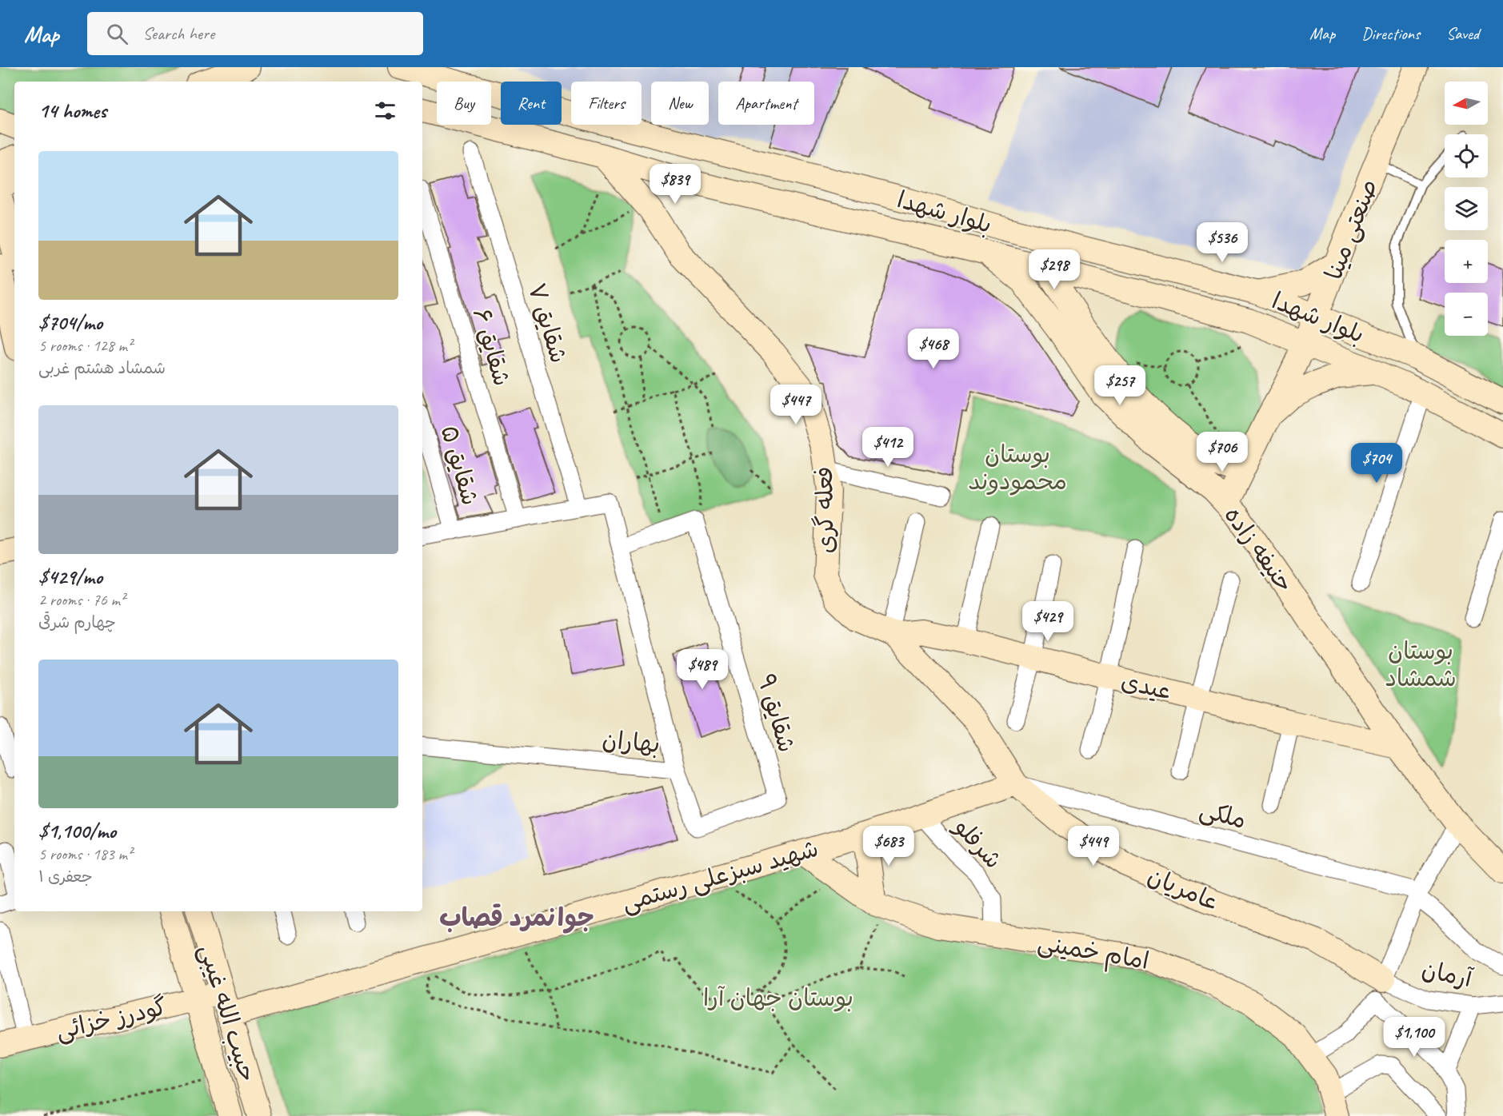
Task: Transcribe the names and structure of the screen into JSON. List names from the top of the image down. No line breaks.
{"streets":{"street":["بلوار شهدا","صنعتی مینا","شقایق ۷","شقایق ۶","شقایق ۵","فعله گری","حنیفه زاده","عیدی","شقایق ۹","بهاران","ملکی","شرفلو","شهید سبزعلی رستمی","عامریان","امام خمینی","آرمان","حبیب الله غیبی","گودرز خزائی"]},"crossings":[["بلوار شهدا","صنعتی مینا"],["بلوار شهدا","فعله گری"],["بلوار شهدا","حنیفه زاده"],["صنعتی مینا","حنیفه زاده"],["شقایق ۷","بهاران"],["فعله گری","عیدی"],["فعله گری","عامریان"],["حنیفه زاده","عیدی"],["عیدی","عامریان"],["شقایق ۹","بهاران"],["ملکی","شهید سبزعلی رستمی"],["ملکی","عامریان"],["شرفلو","شهید سبزعلی رستمی"],["شرفلو","امام خمینی"],["شهید سبزعلی رستمی","عامریان"],["شهید سبزعلی رستمی","امام خمینی"],["شهید سبزعلی رستمی","حبیب الله غیبی"],["شهید سبزعلی رستمی","گودرز خزائی"],["عامریان","آرمان"],["حبیب الله غیبی","گودرز خزائی"]],"districts":["جوانمرد قصاب"],"parks":["بوستان محمودوند","بوستان شمشاد","بوستان جهان آرا"],"north":"left","page":{"header":"Map","search":"Search here","nav":["Map","Directions","Saved"],"map_buttons":["+","−"],"chip":["Buy","Rent","Filters","New","Apartment"],"heading":"14 homes","list":[{"name":"$704/mo","note":"5 rooms · 128 m² · شمشاد هشتم غربی"},{"name":"$429/mo","note":"2 rooms · 76 m² · چهارم شرقی"},{"name":"$1,100/mo","note":"5 rooms · 183 m² · جعفری ۱"}],"price":["$839","$536","$298","$468","$257","$447","$412","$706","$704","$429","$489","$683","$449","$1,100"]}}
